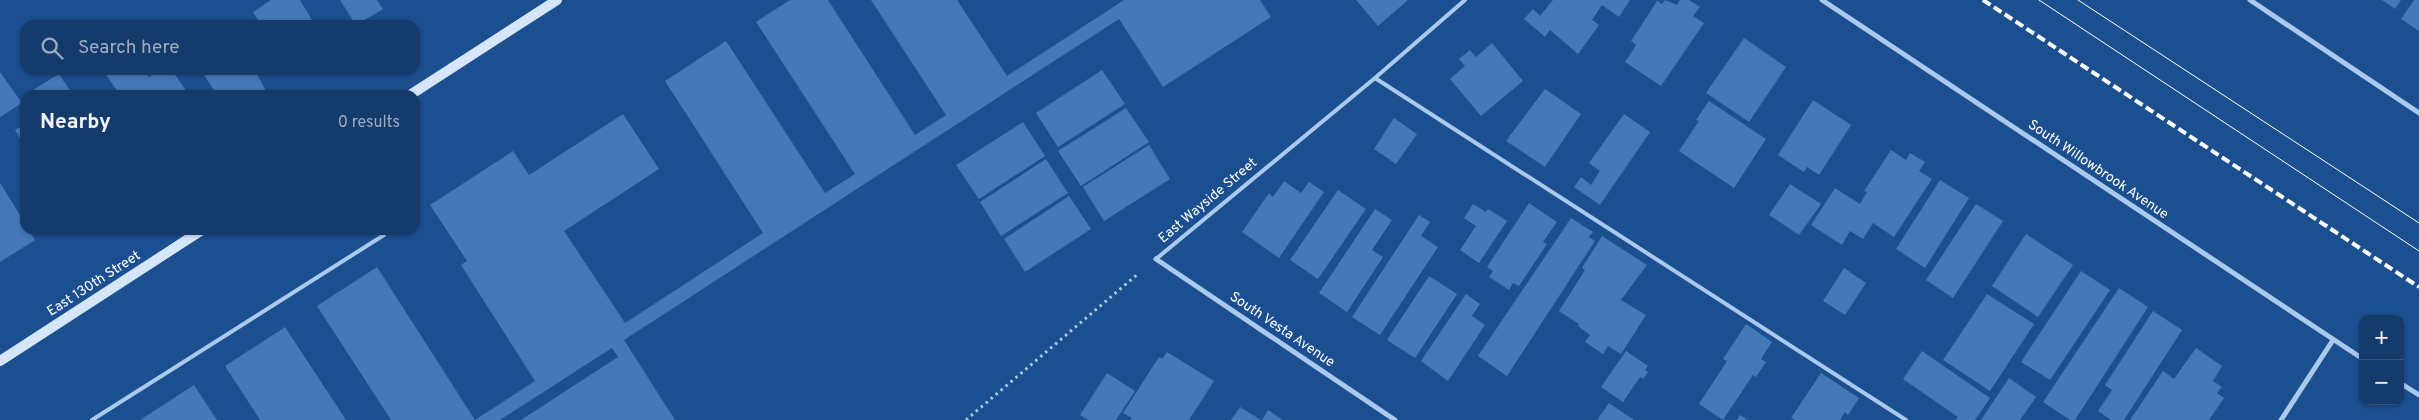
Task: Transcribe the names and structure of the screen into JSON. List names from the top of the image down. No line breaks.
{"streets":{"street":["South Willowbrook Avenue","East 130th Street","South Vesta Avenue"],"lane":["East Wayside Street"]},"crossings":[["East Wayside Street","South Vesta Avenue"]],"page":{"search":"Search here","heading":["Nearby","0 results"],"map_buttons":["+","−"]}}
